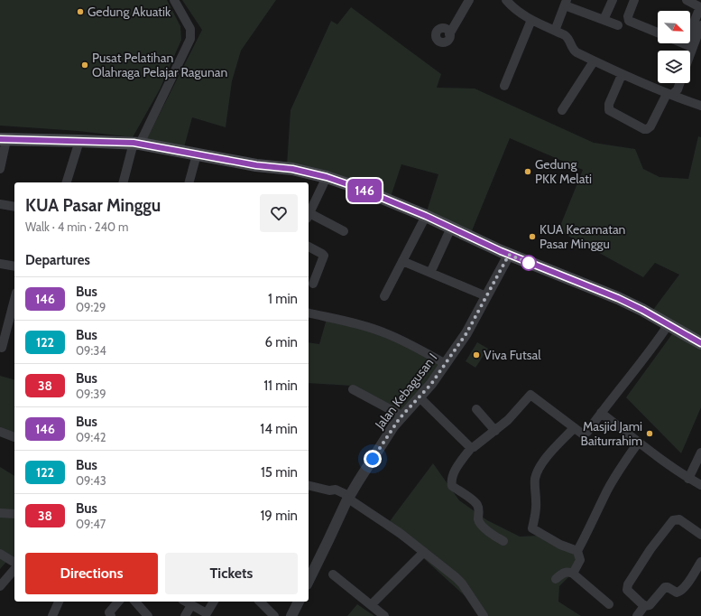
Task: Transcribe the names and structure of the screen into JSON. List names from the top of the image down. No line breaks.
{"streets":{"street":["Jalan Kebagusan I"]},"places":["Gedung Akuatik","Pusat Pelatihan Olahraga Pelajar Ragunan","Gedung PKK Melati","KUA Kecamatan Pasar Minggu","Viva Futsal","Masjid Jami Baiturrahim"],"lines":["bus line 146"],"north":"bottom right","page":{"on_map":"146","heading":[["KUA Pasar Minggu","Walk · 4 min · 240 m"],"Departures"],"list":[{"mark":"146","name":"Bus","note":"09:29","value":"1 min"},{"mark":"122","name":"Bus","note":"09:34","value":"6 min"},{"mark":"38","name":"Bus","note":"09:39","value":"11 min"},{"mark":"146","name":"Bus","note":"09:42","value":"14 min"},{"mark":"122","name":"Bus","note":"09:43","value":"15 min"},{"mark":"38","name":"Bus","note":"09:47","value":"19 min"}],"buttons":["Directions","Tickets"]}}
